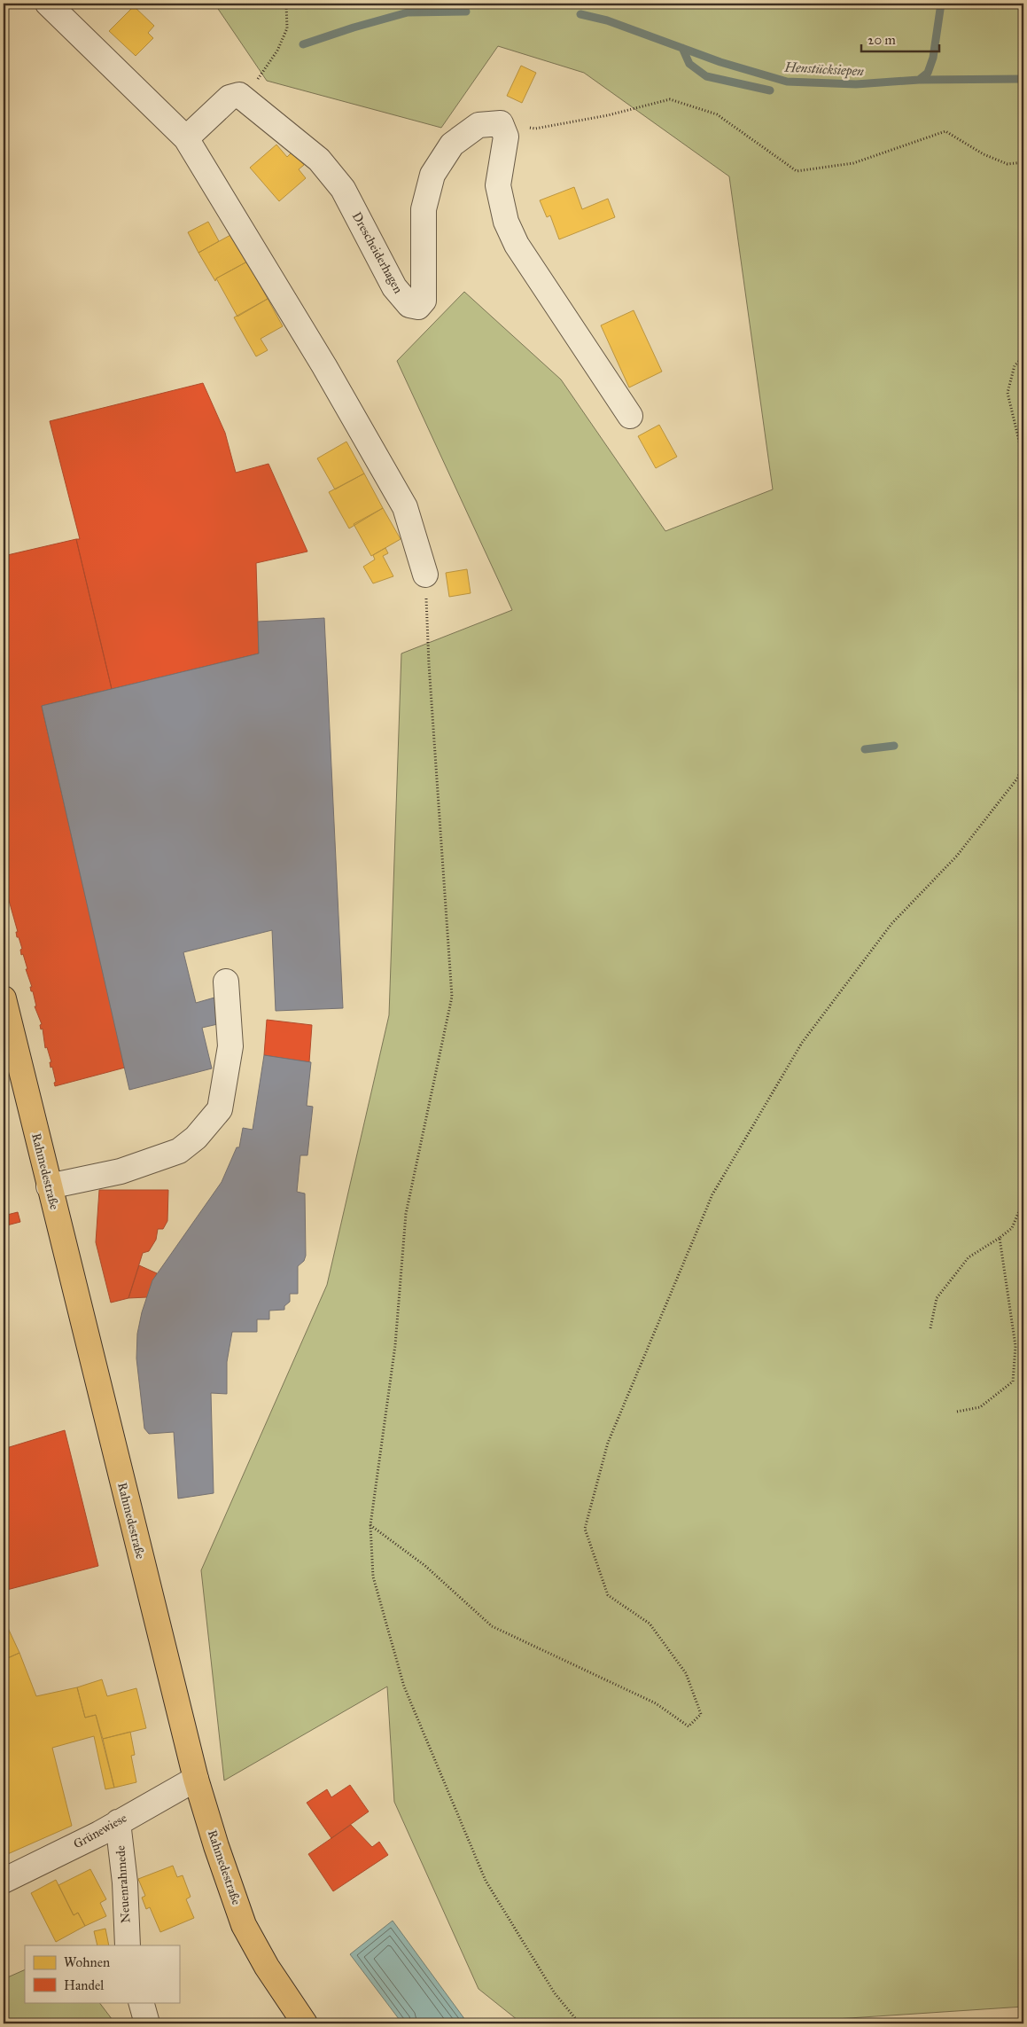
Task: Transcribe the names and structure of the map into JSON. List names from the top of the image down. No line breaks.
{"streets":{"main road":["Rahmedestraße"],"street":["Drescheiderhagen","Grünewiese","Neuenrahmede"]},"crossings":[["Rahmedestraße","Grünewiese"],["Grünewiese","Neuenrahmede"]],"water":["Henstücksiepen"],"legend":["Wohnen","Handel"],"scale_bar":"20 m"}
